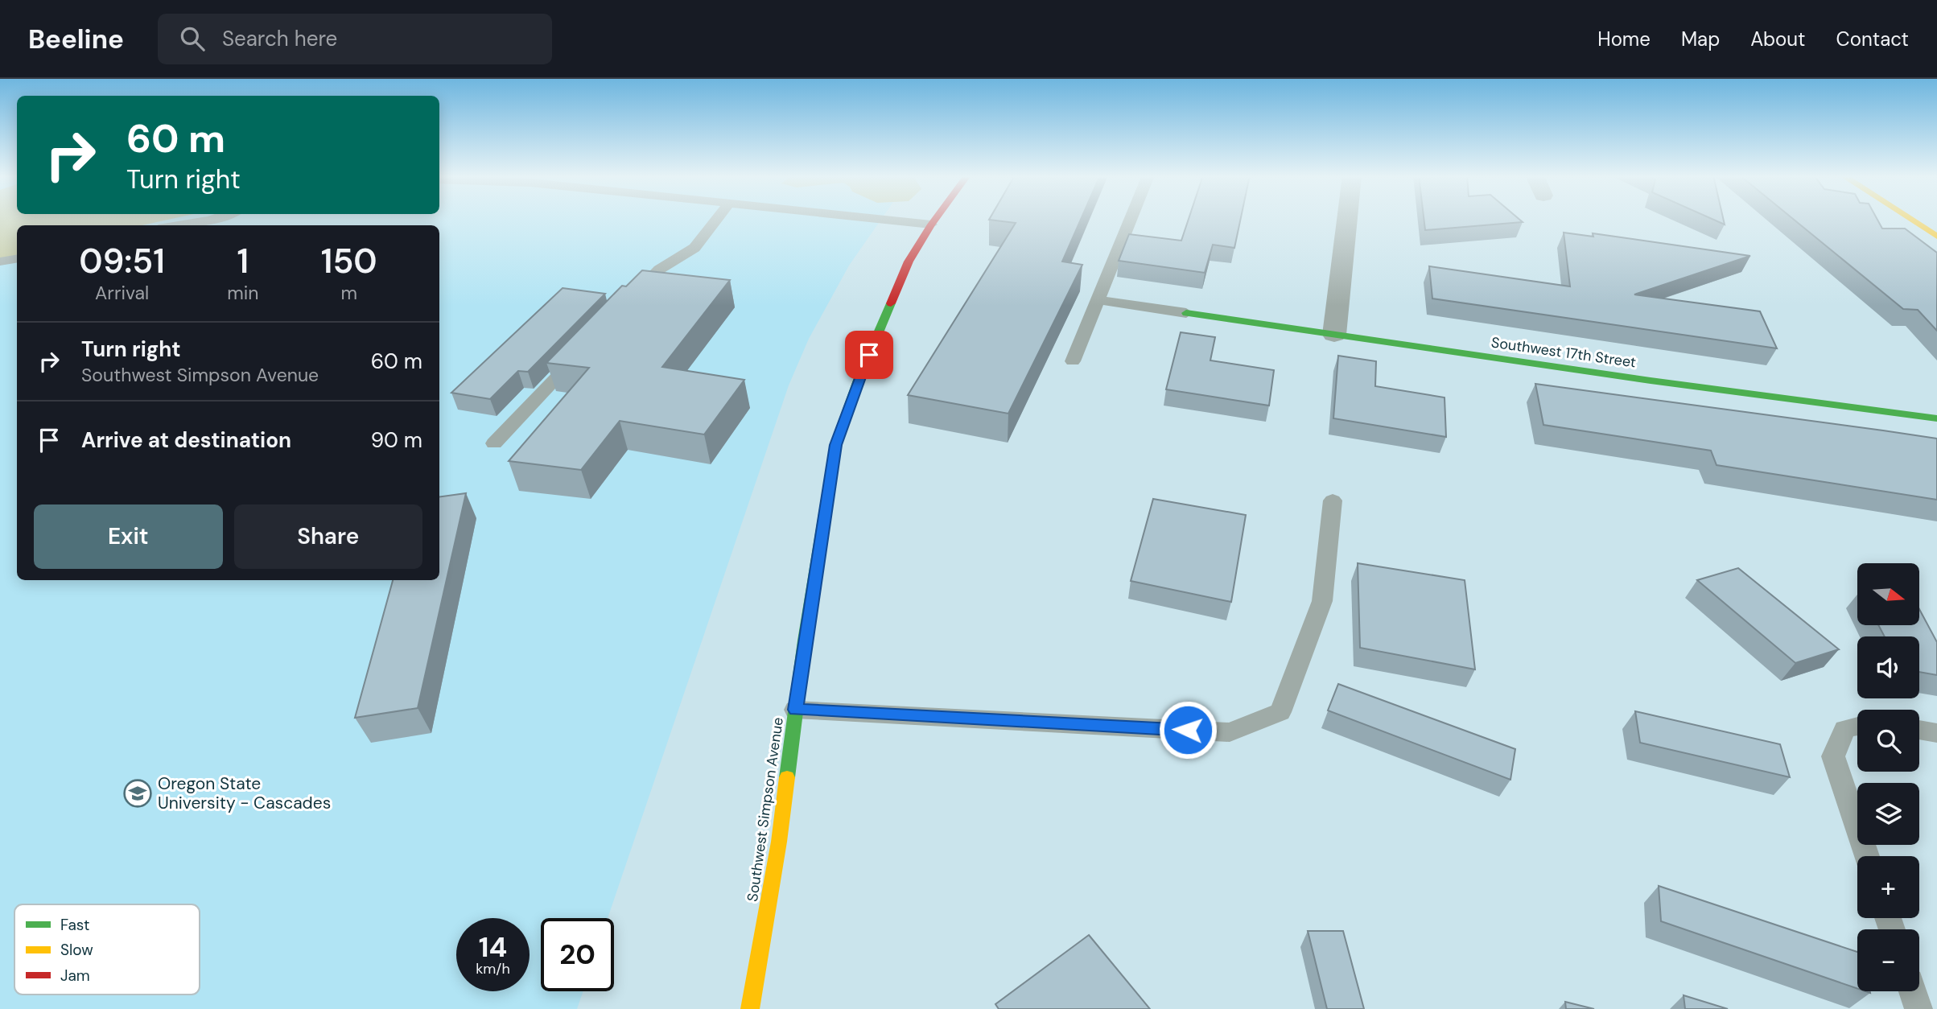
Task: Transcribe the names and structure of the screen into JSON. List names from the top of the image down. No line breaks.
{"streets":{"street":["Southwest 17th Street","Southwest Simpson Avenue"]},"places":{"school or university":["Oregon State University - Cascades"]},"legend":["Fast","Slow","Jam"],"north":"right","page":{"header":"Beeline","search":"Search here","nav":["Home","Map","About","Contact"],"turn":["60 m","Turn right"],"eta":["09:51","Arrival","1","min","150","m"],"list":[{"name":"Turn right","note":"Southwest Simpson Avenue","value":"60 m"},{"name":"Arrive at destination","value":"90 m"}],"buttons":["Exit","Share"],"map_buttons":["+","−"],"speed":"14 km/h","limit":"20"}}
